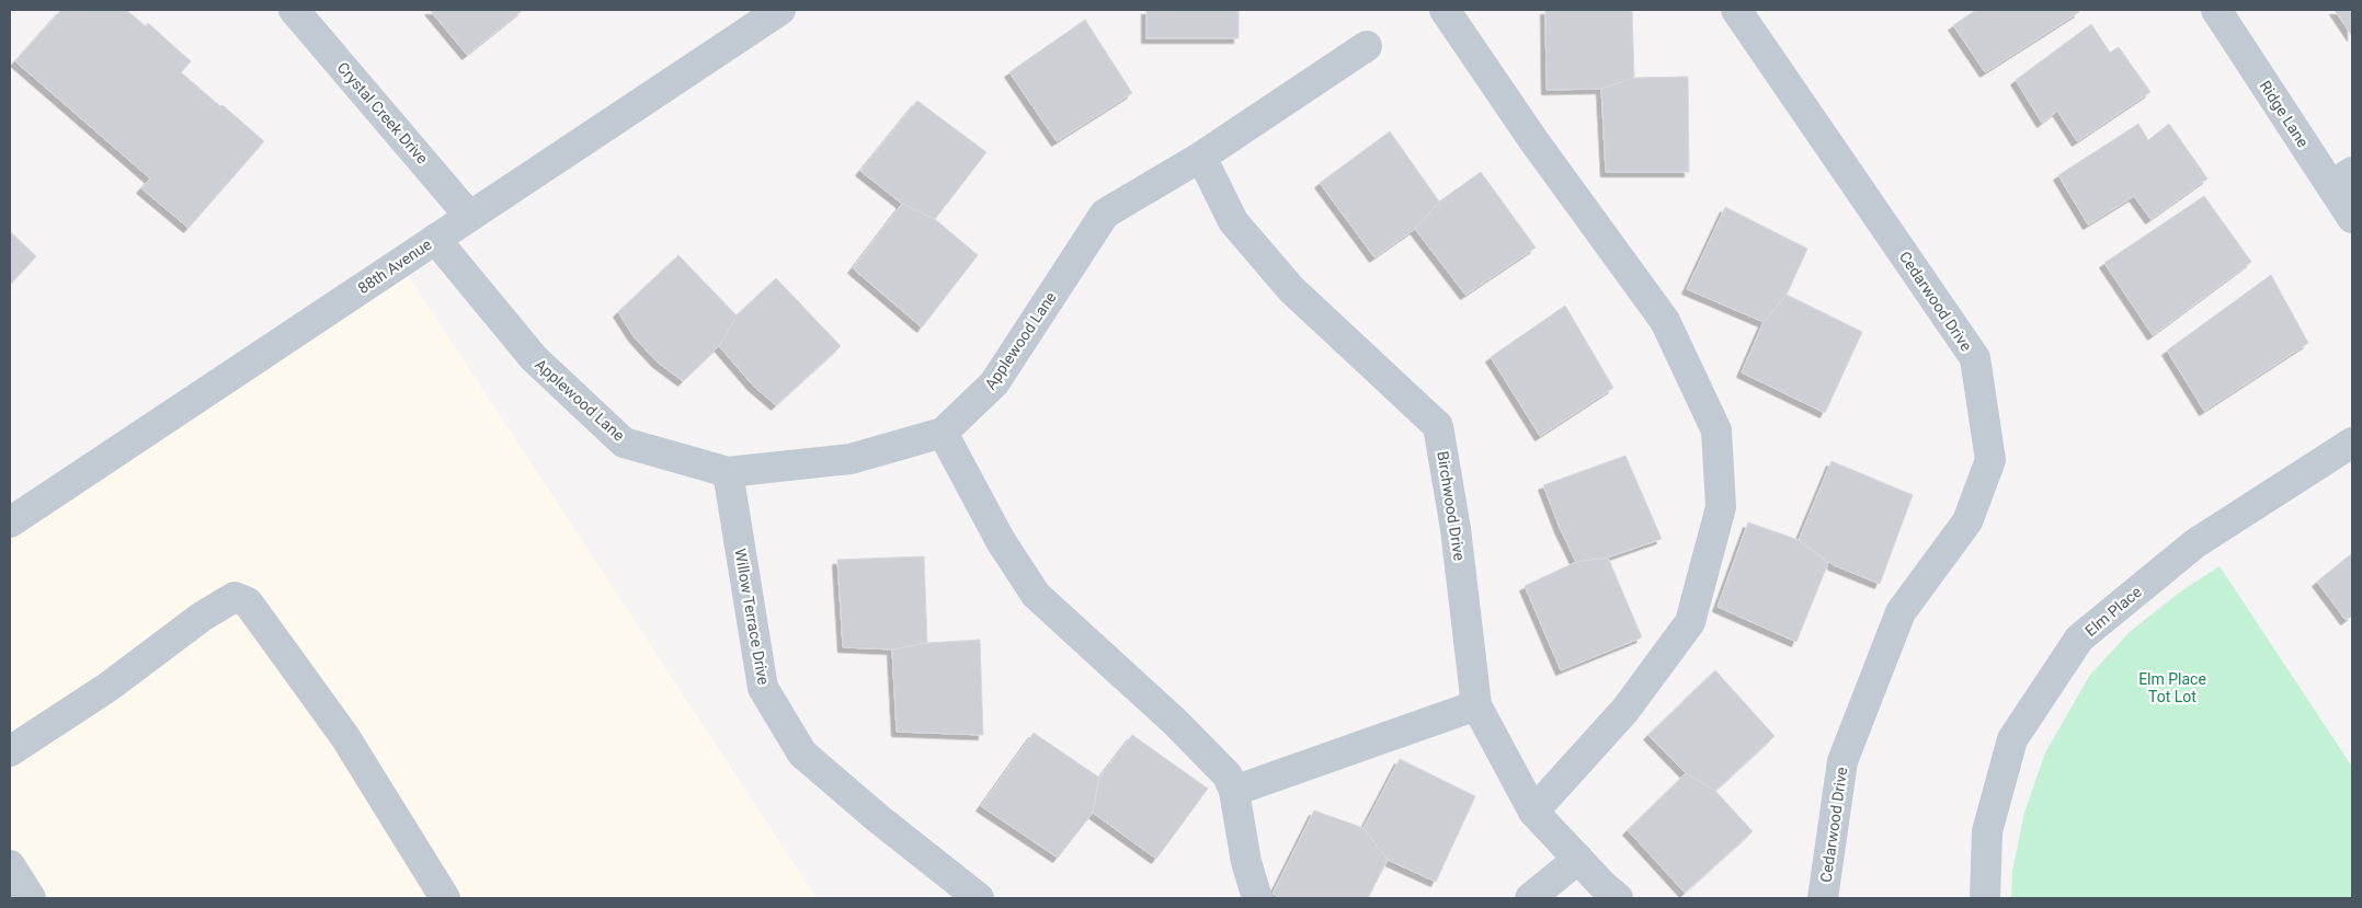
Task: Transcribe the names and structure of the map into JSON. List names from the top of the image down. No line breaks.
{"streets":{"street":["Crystal Creek Drive","Ridge Lane","88th Avenue","Cedarwood Drive","Applewood Lane","Birchwood Drive","Elm Place","Willow Terrace Drive"]},"crossings":[["Crystal Creek Drive","88th Avenue"],["88th Avenue","Applewood Lane"],["Applewood Lane","Birchwood Drive"],["Applewood Lane","Willow Terrace Drive"]],"parks":["Elm Place Tot Lot"]}
